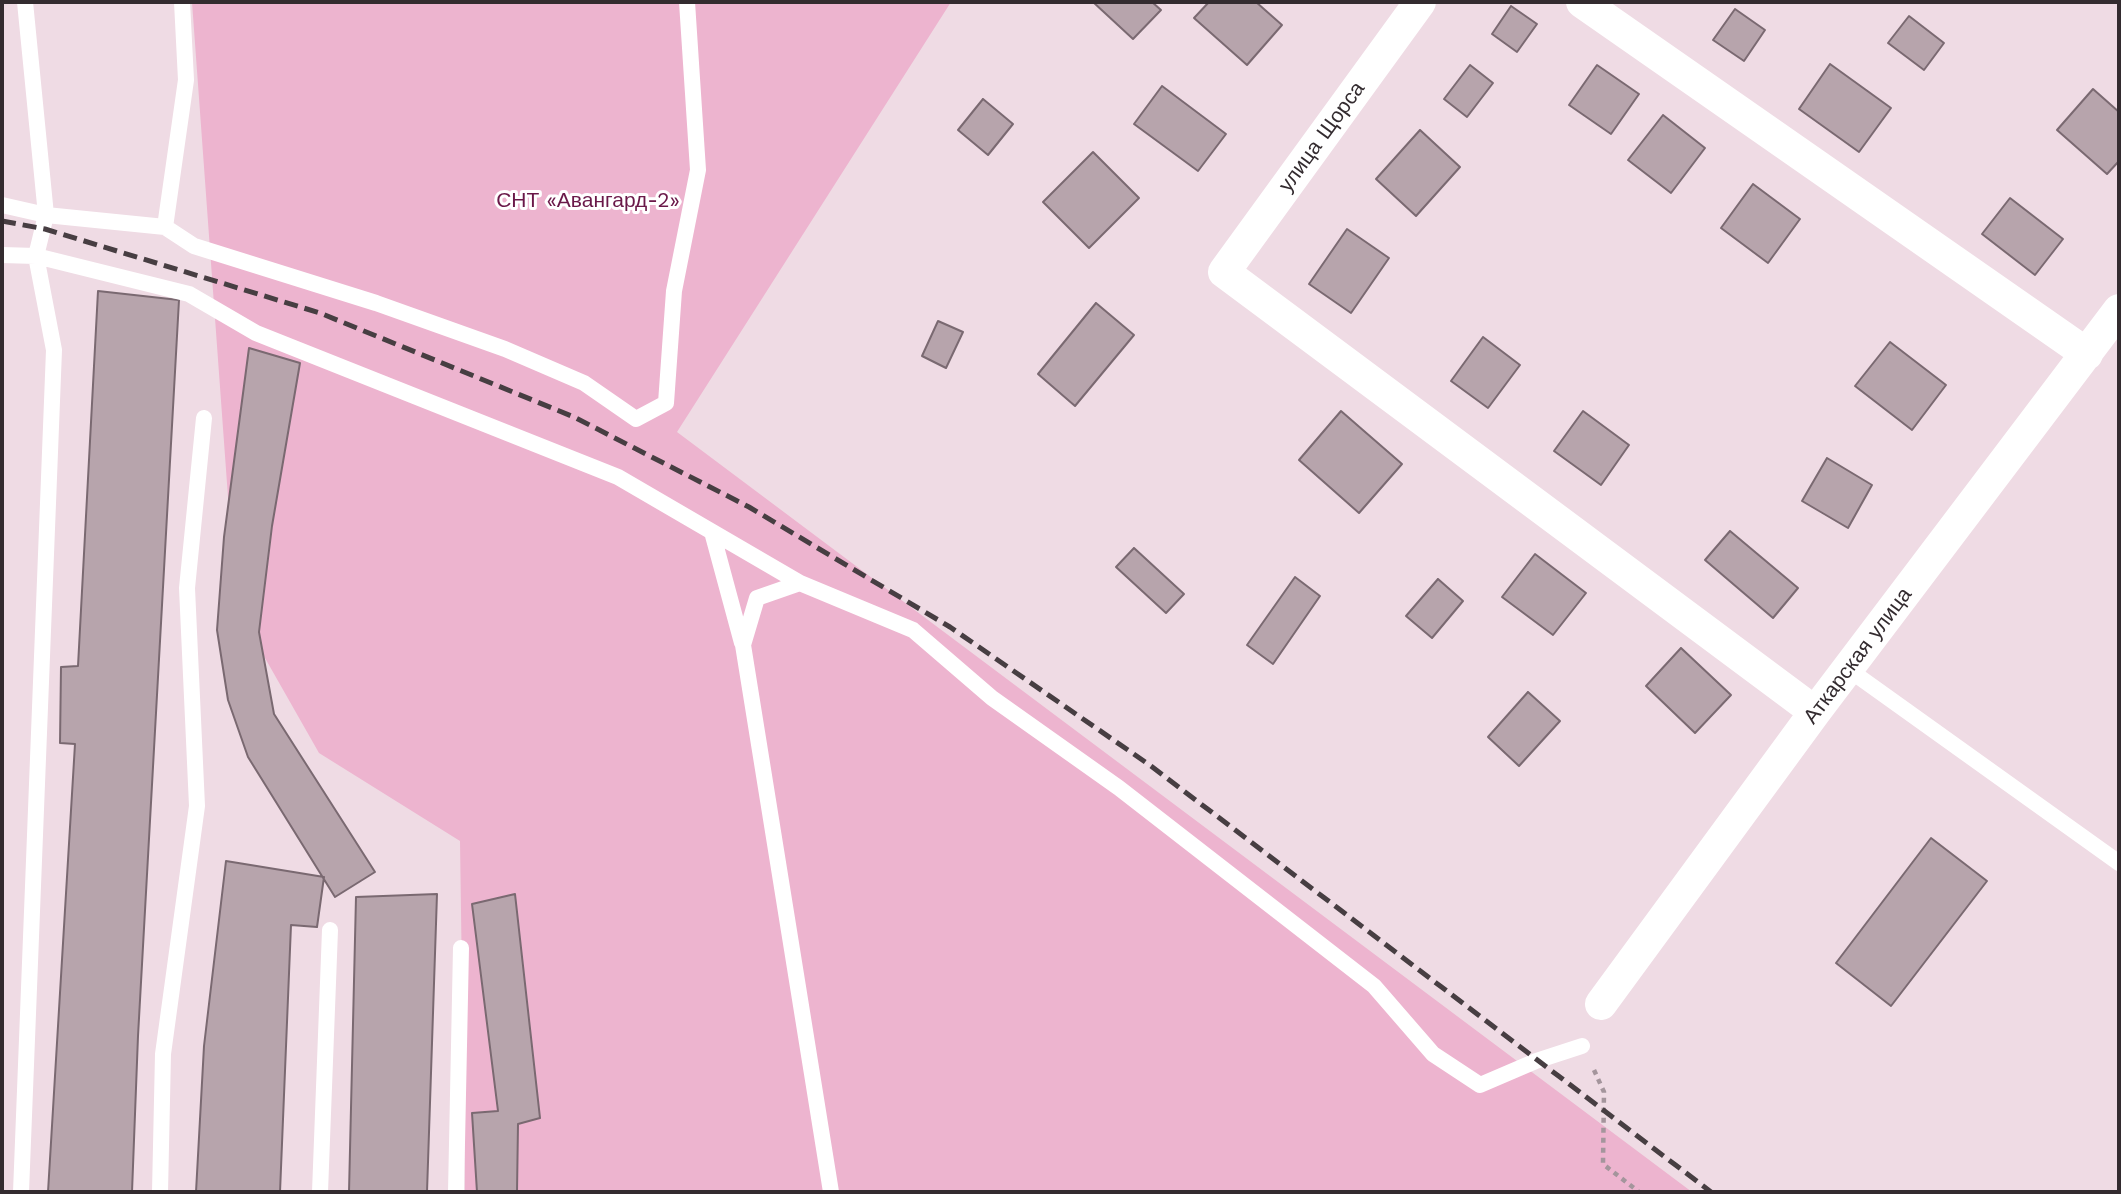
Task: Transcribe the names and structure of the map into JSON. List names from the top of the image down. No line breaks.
{"streets":{"street":["улица Щорса","Аткарская улица"]},"crossings":[["улица Щорса","Аткарская улица"]],"parks":["СНТ «Авангард-2»"]}
